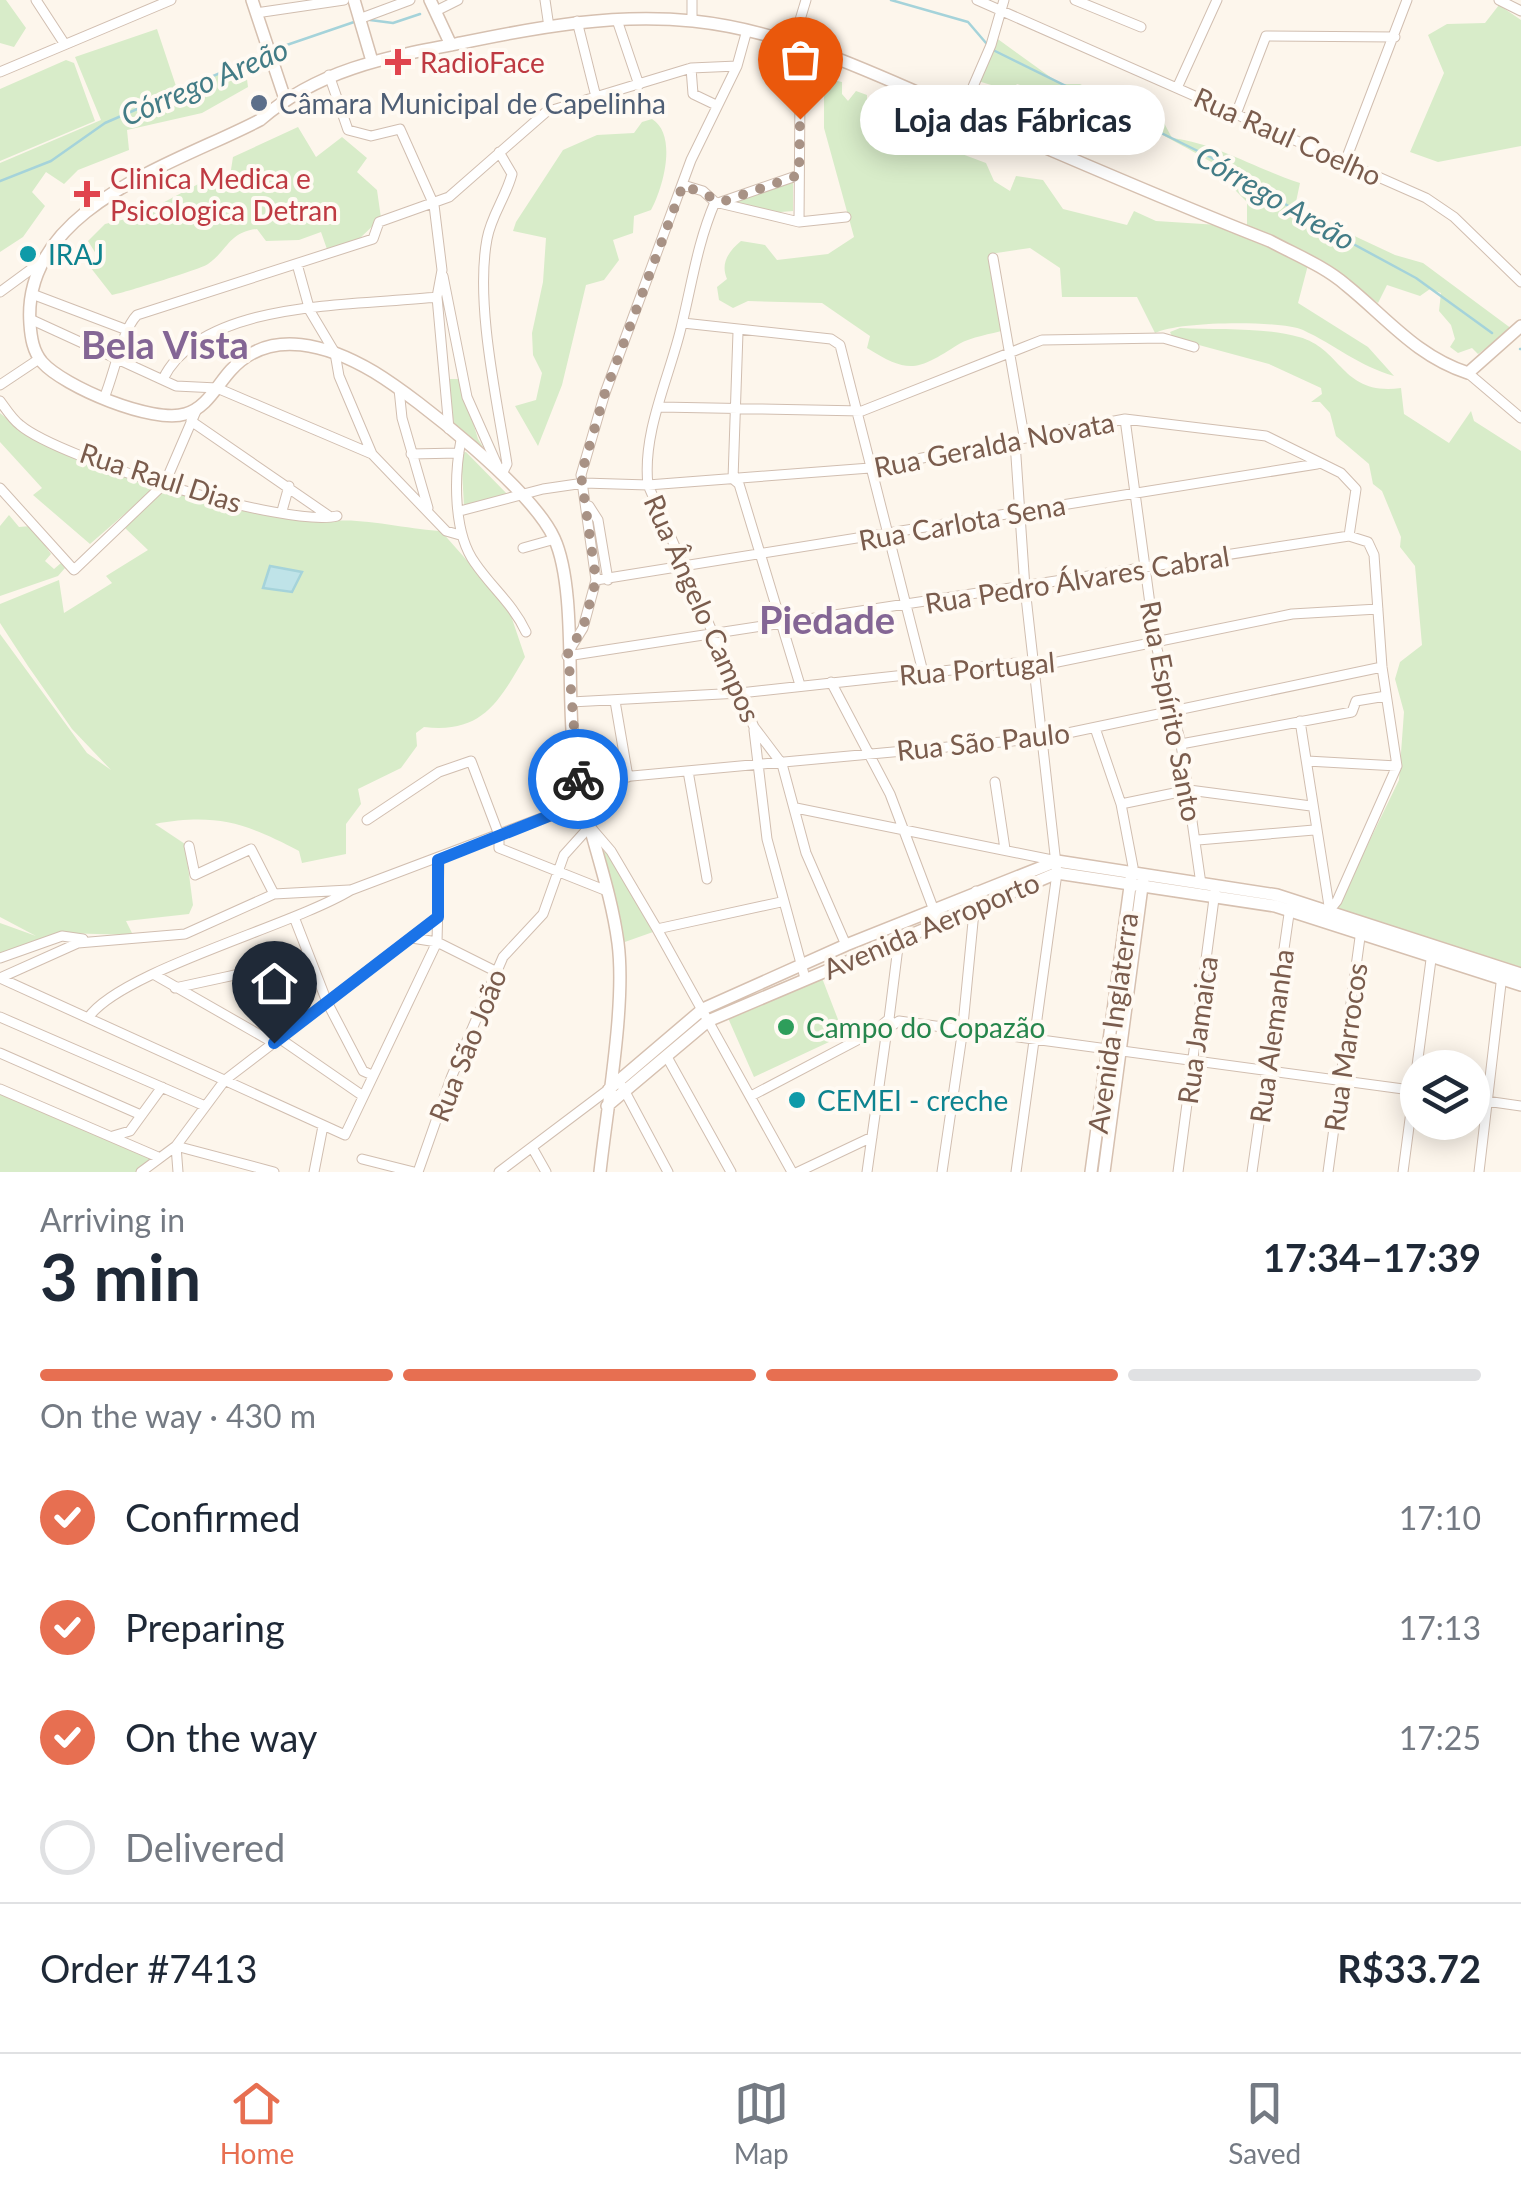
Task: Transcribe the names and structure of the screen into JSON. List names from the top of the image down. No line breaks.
{"streets":{"street":["Rua Raul Coelho","Rua Geralda Novata","Rua Raul Dias","Rua Carlota Sena","Rua Pedro Álvares Cabral","Rua Ângelo Campos","Rua Portugal","Rua Espírito Santo","Rua São Paulo","Avenida Aeroporto","Avenida Inglaterra","Rua Jamaica","Rua Alemanha","Rua São João","Rua Marrocos"]},"crossings":[["Rua Geralda Novata","Rua Carlota Sena"],["Rua Geralda Novata","Rua Pedro Álvares Cabral"],["Rua Geralda Novata","Rua Ângelo Campos"],["Rua Geralda Novata","Rua Espírito Santo"],["Rua Carlota Sena","Rua Ângelo Campos"],["Rua Carlota Sena","Rua Espírito Santo"],["Rua Pedro Álvares Cabral","Rua Ângelo Campos"],["Rua Pedro Álvares Cabral","Rua Espírito Santo"],["Rua Ângelo Campos","Rua Portugal"],["Rua Ângelo Campos","Rua São Paulo"],["Rua Ângelo Campos","Avenida Aeroporto"],["Rua Portugal","Rua Espírito Santo"],["Rua Espírito Santo","Rua São Paulo"],["Rua Espírito Santo","Avenida Aeroporto"],["Avenida Aeroporto","Avenida Inglaterra"],["Avenida Aeroporto","Rua Jamaica"],["Avenida Aeroporto","Rua Alemanha"],["Avenida Aeroporto","Rua Marrocos"]],"districts":["Bela Vista","Piedade"],"water":["Córrego Areão"],"places":{"health":["RadioFace","Clinica Medica e Psicologica Detran"],"other":["Câmara Municipal de Capelinha","Loja das Fábricas","IRAJ","Campo do Copazão","CEMEI - creche"]},"page":{"bubble":"Loja das Fábricas","heading":["3 min","Arriving in","17:34–17:39"],"panel":["Order #7413","R$33.72"],"bar":"On the way · 430 m","list":[["Confirmed","17:10"],["Preparing","17:13"],["On the way","17:25"],"Delivered"],"tabs":["Home","Map","Saved"]}}
